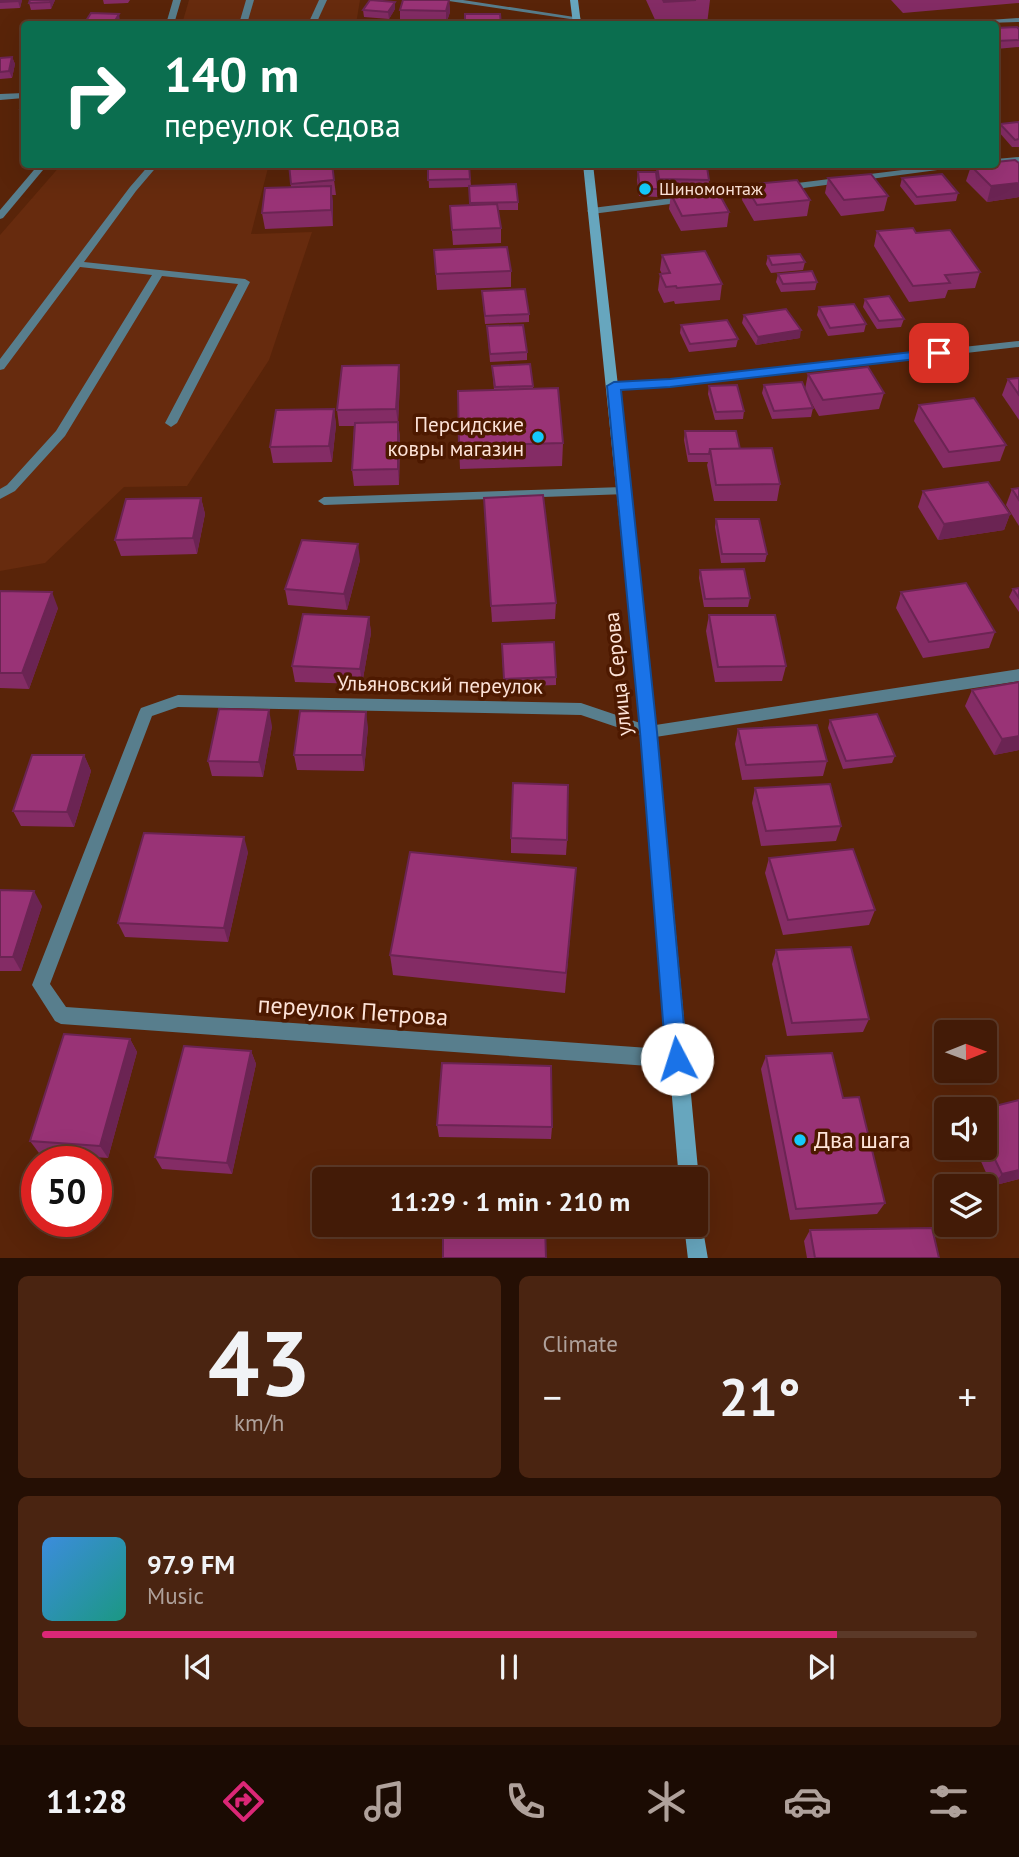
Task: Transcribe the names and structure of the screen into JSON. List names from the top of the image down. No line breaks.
{"streets":{"main road":["улица Серова"],"street":["Ульяновский переулок","переулок Петрова"]},"crossings":[["улица Серова","Ульяновский переулок"],["улица Серова","переулок Петрова"],["Ульяновский переулок","переулок Петрова"]],"places":["Шиномонтаж","Персидские ковры магазин","Два шага"],"north":"right","page":{"turn":["140 m","переулок Седова"],"limit":"50","trip":"11:29 · 1 min · 210 m","tile":[["43","km/h"],"Climate"],"heat":["−","21°","+"],"song":["97.9 FM","Music"],"tabs":"11:28"}}
